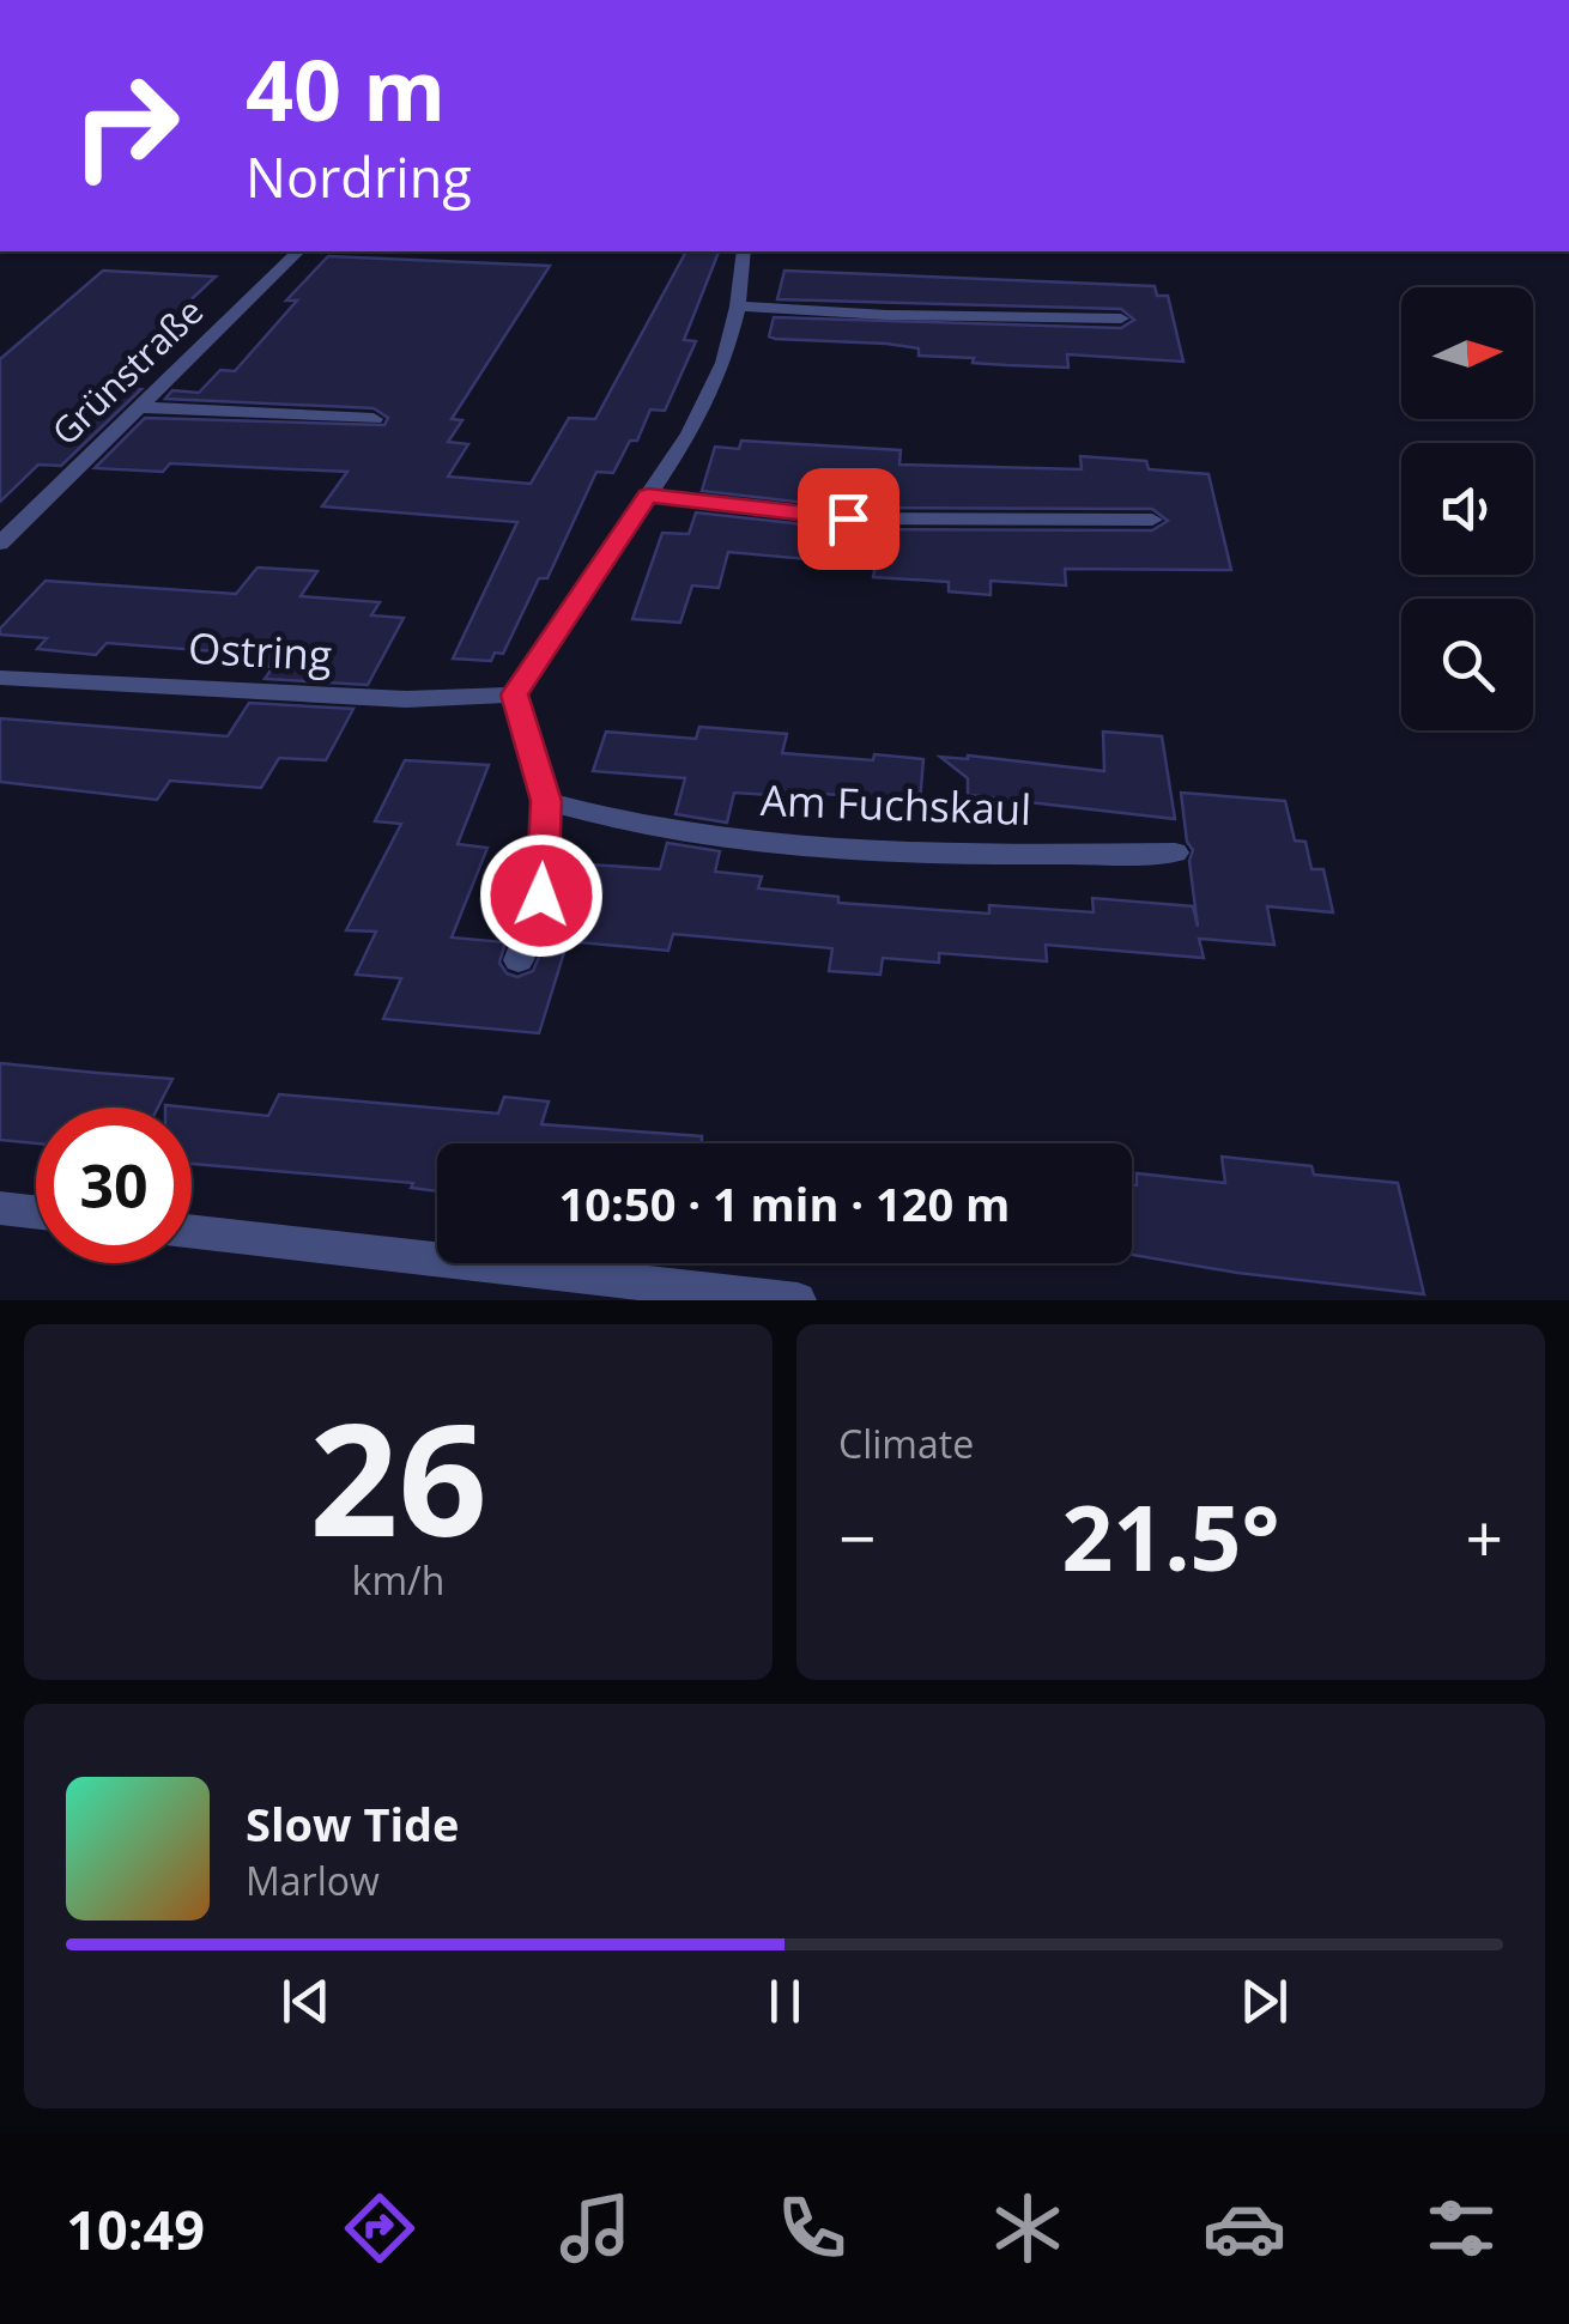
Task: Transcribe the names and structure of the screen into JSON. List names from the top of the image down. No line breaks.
{"streets":{"street":["Grünstraße","Ostring","Am Fuchskaul"]},"north":"right","page":{"turn":["40 m","Nordring"],"limit":"30","trip":"10:50 · 1 min · 120 m","tile":[["26","km/h"],"Climate"],"heat":["−","21.5°","+"],"song":["Slow Tide","Marlow"],"tabs":"10:49"}}
